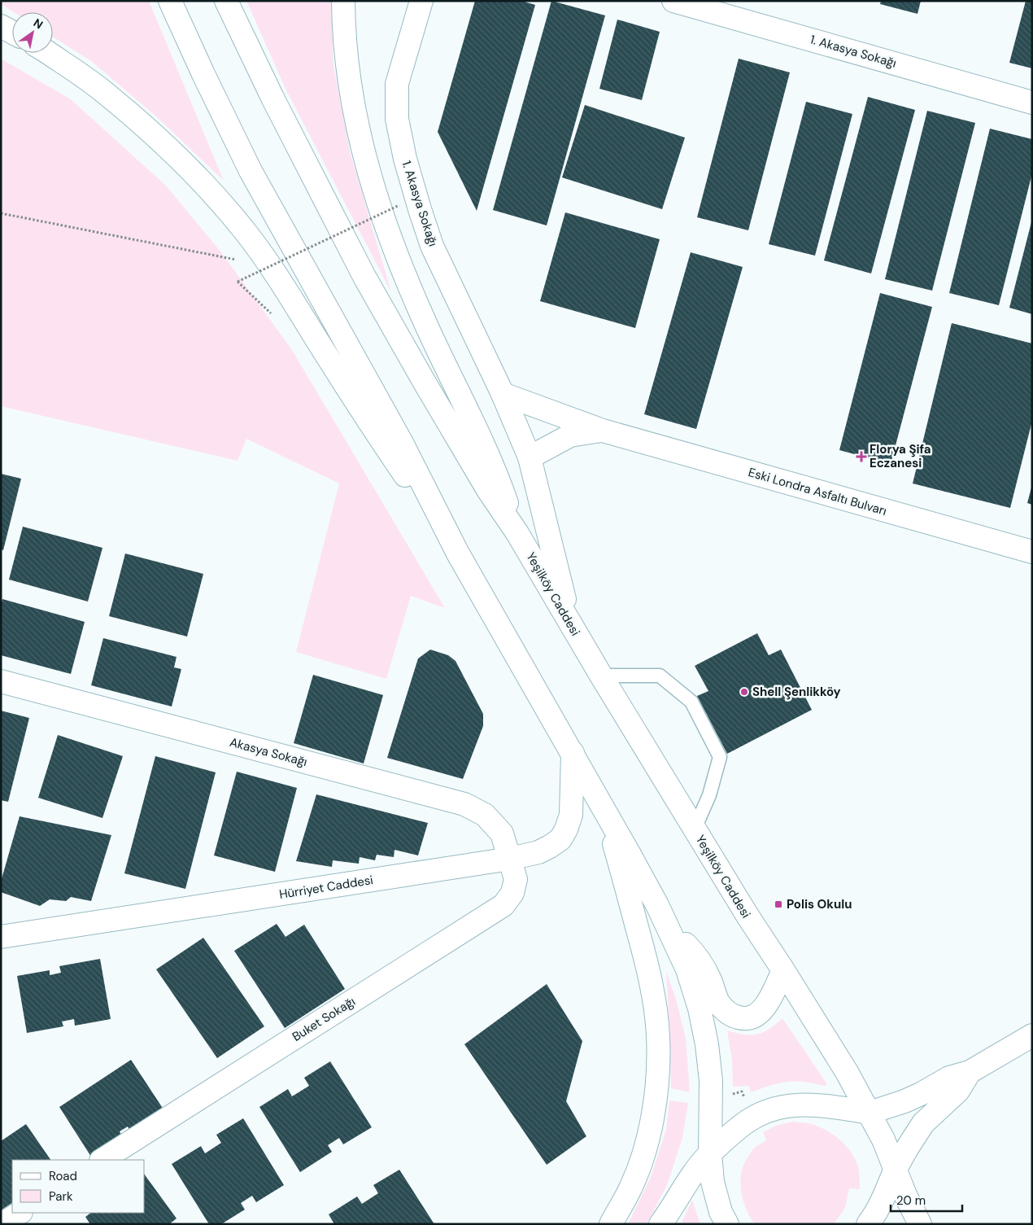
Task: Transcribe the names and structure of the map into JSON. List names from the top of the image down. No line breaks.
{"streets":{"main road":["1. Akasya Sokağı","Eski Londra Asfaltı Bulvarı","Yeşilköy Caddesi","Akasya Sokağı","Hürriyet Caddesi","Buket Sokağı"]},"crossings":[["1. Akasya Sokağı","Eski Londra Asfaltı Bulvarı"],["1. Akasya Sokağı","Yeşilköy Caddesi"],["Akasya Sokağı","Hürriyet Caddesi"],["Akasya Sokağı","Buket Sokağı"],["Hürriyet Caddesi","Buket Sokağı"]],"places":{"health":["Florya Şifa Eczanesi"],"other":["Shell Şenlikköy"],"transit":["Polis Okulu"]},"legend":["Road","Park"],"scale_bar":"20 m","north":"top right"}
